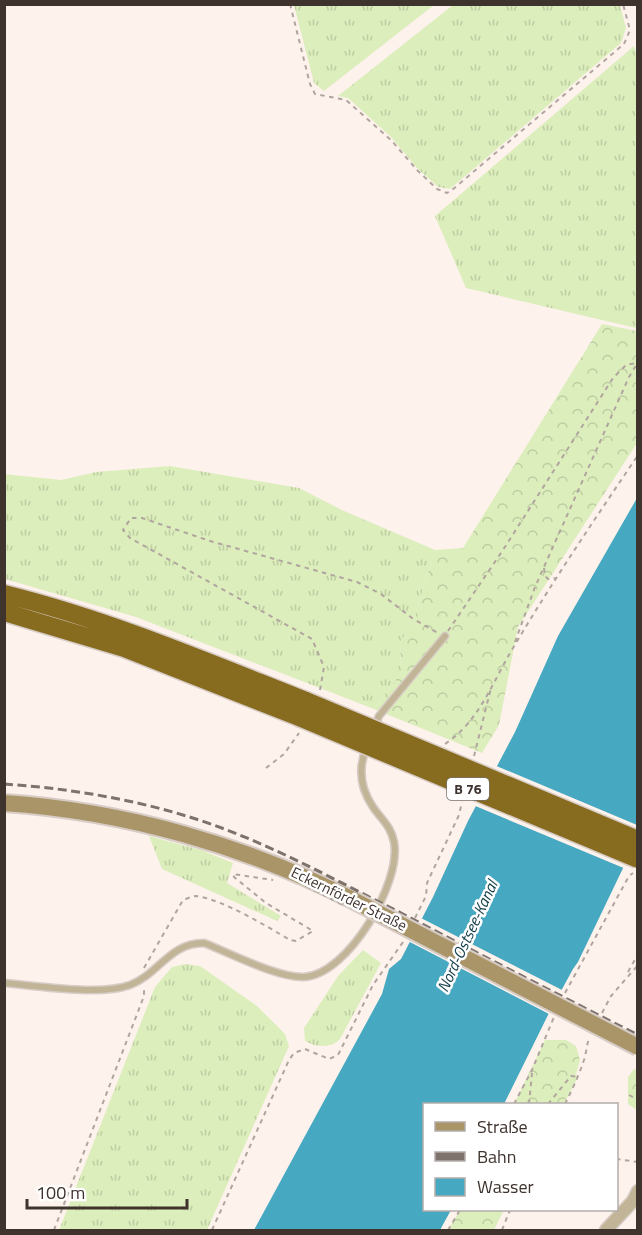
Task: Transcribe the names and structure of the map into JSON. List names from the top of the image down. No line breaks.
{"streets":{"highway":["B 76"],"street":["Eckernförder Straße"]},"water":["Nord-Ostsee-Kanal"],"legend":["Straße","Bahn","Wasser"],"scale_bar":"100 m"}
